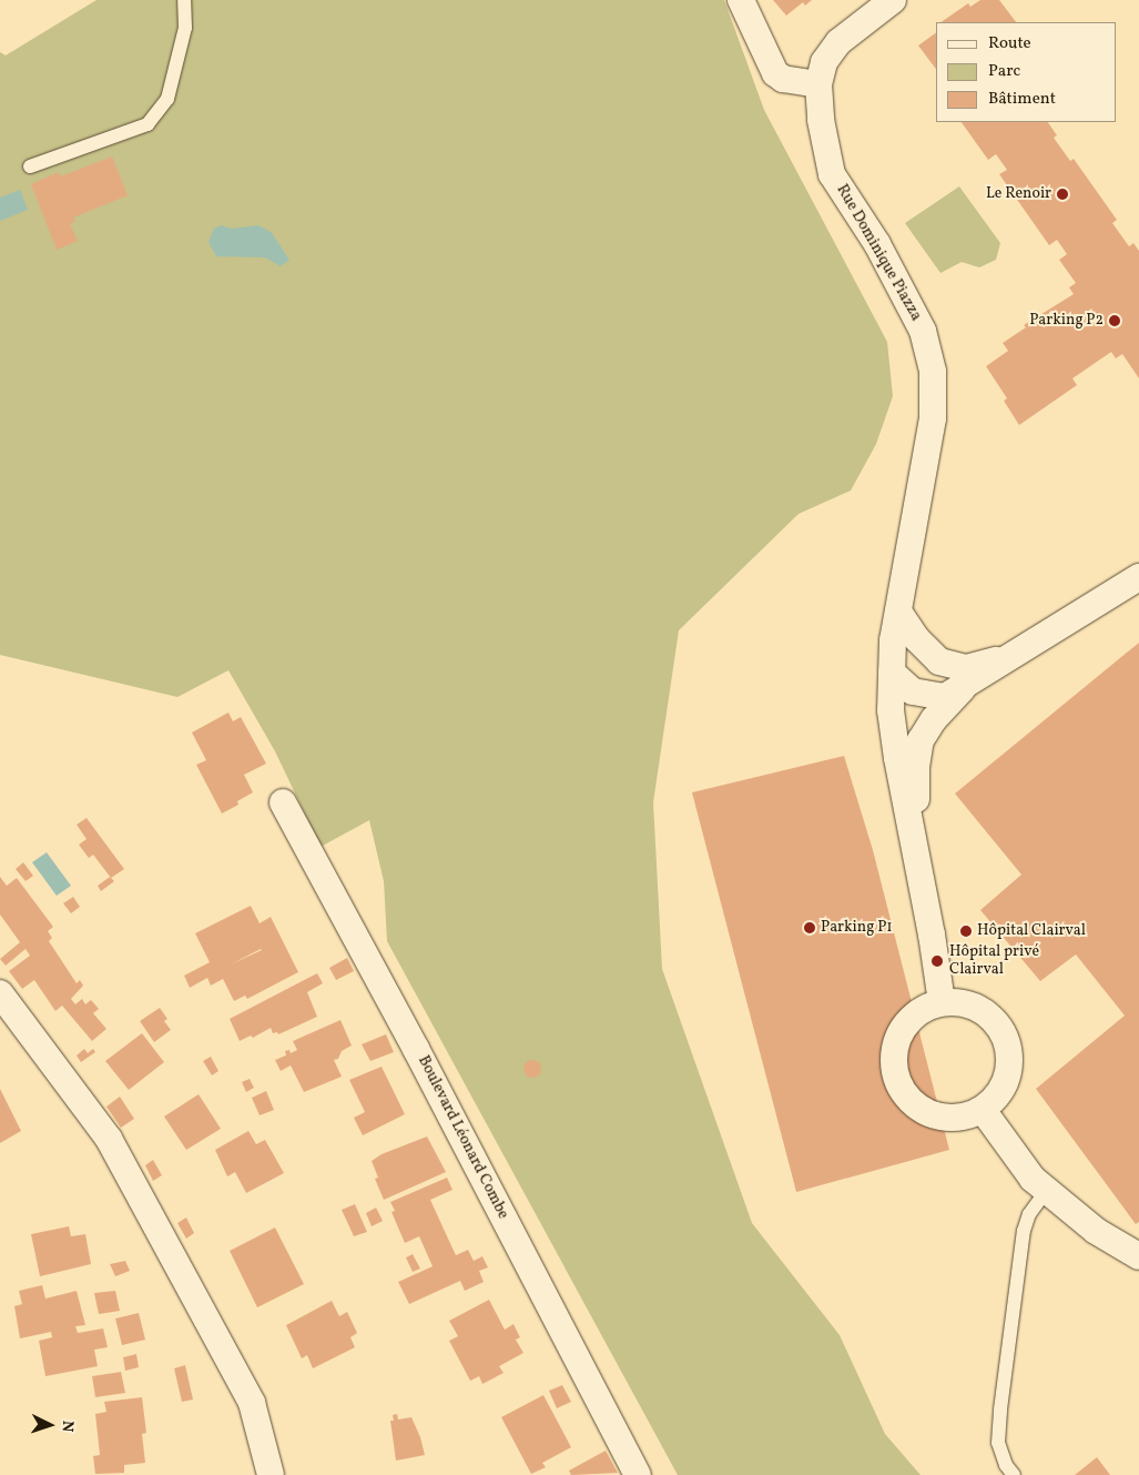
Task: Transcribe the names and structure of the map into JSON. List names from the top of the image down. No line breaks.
{"streets":{"street":["Rue Dominique Piazza","Boulevard Léonard Combe"]},"places":["Le Renoir","Parking P2","Parking P1","Hôpital Clairval","Hôpital privé Clairval"],"legend":["Route","Parc","Bâtiment"],"north":"right"}
